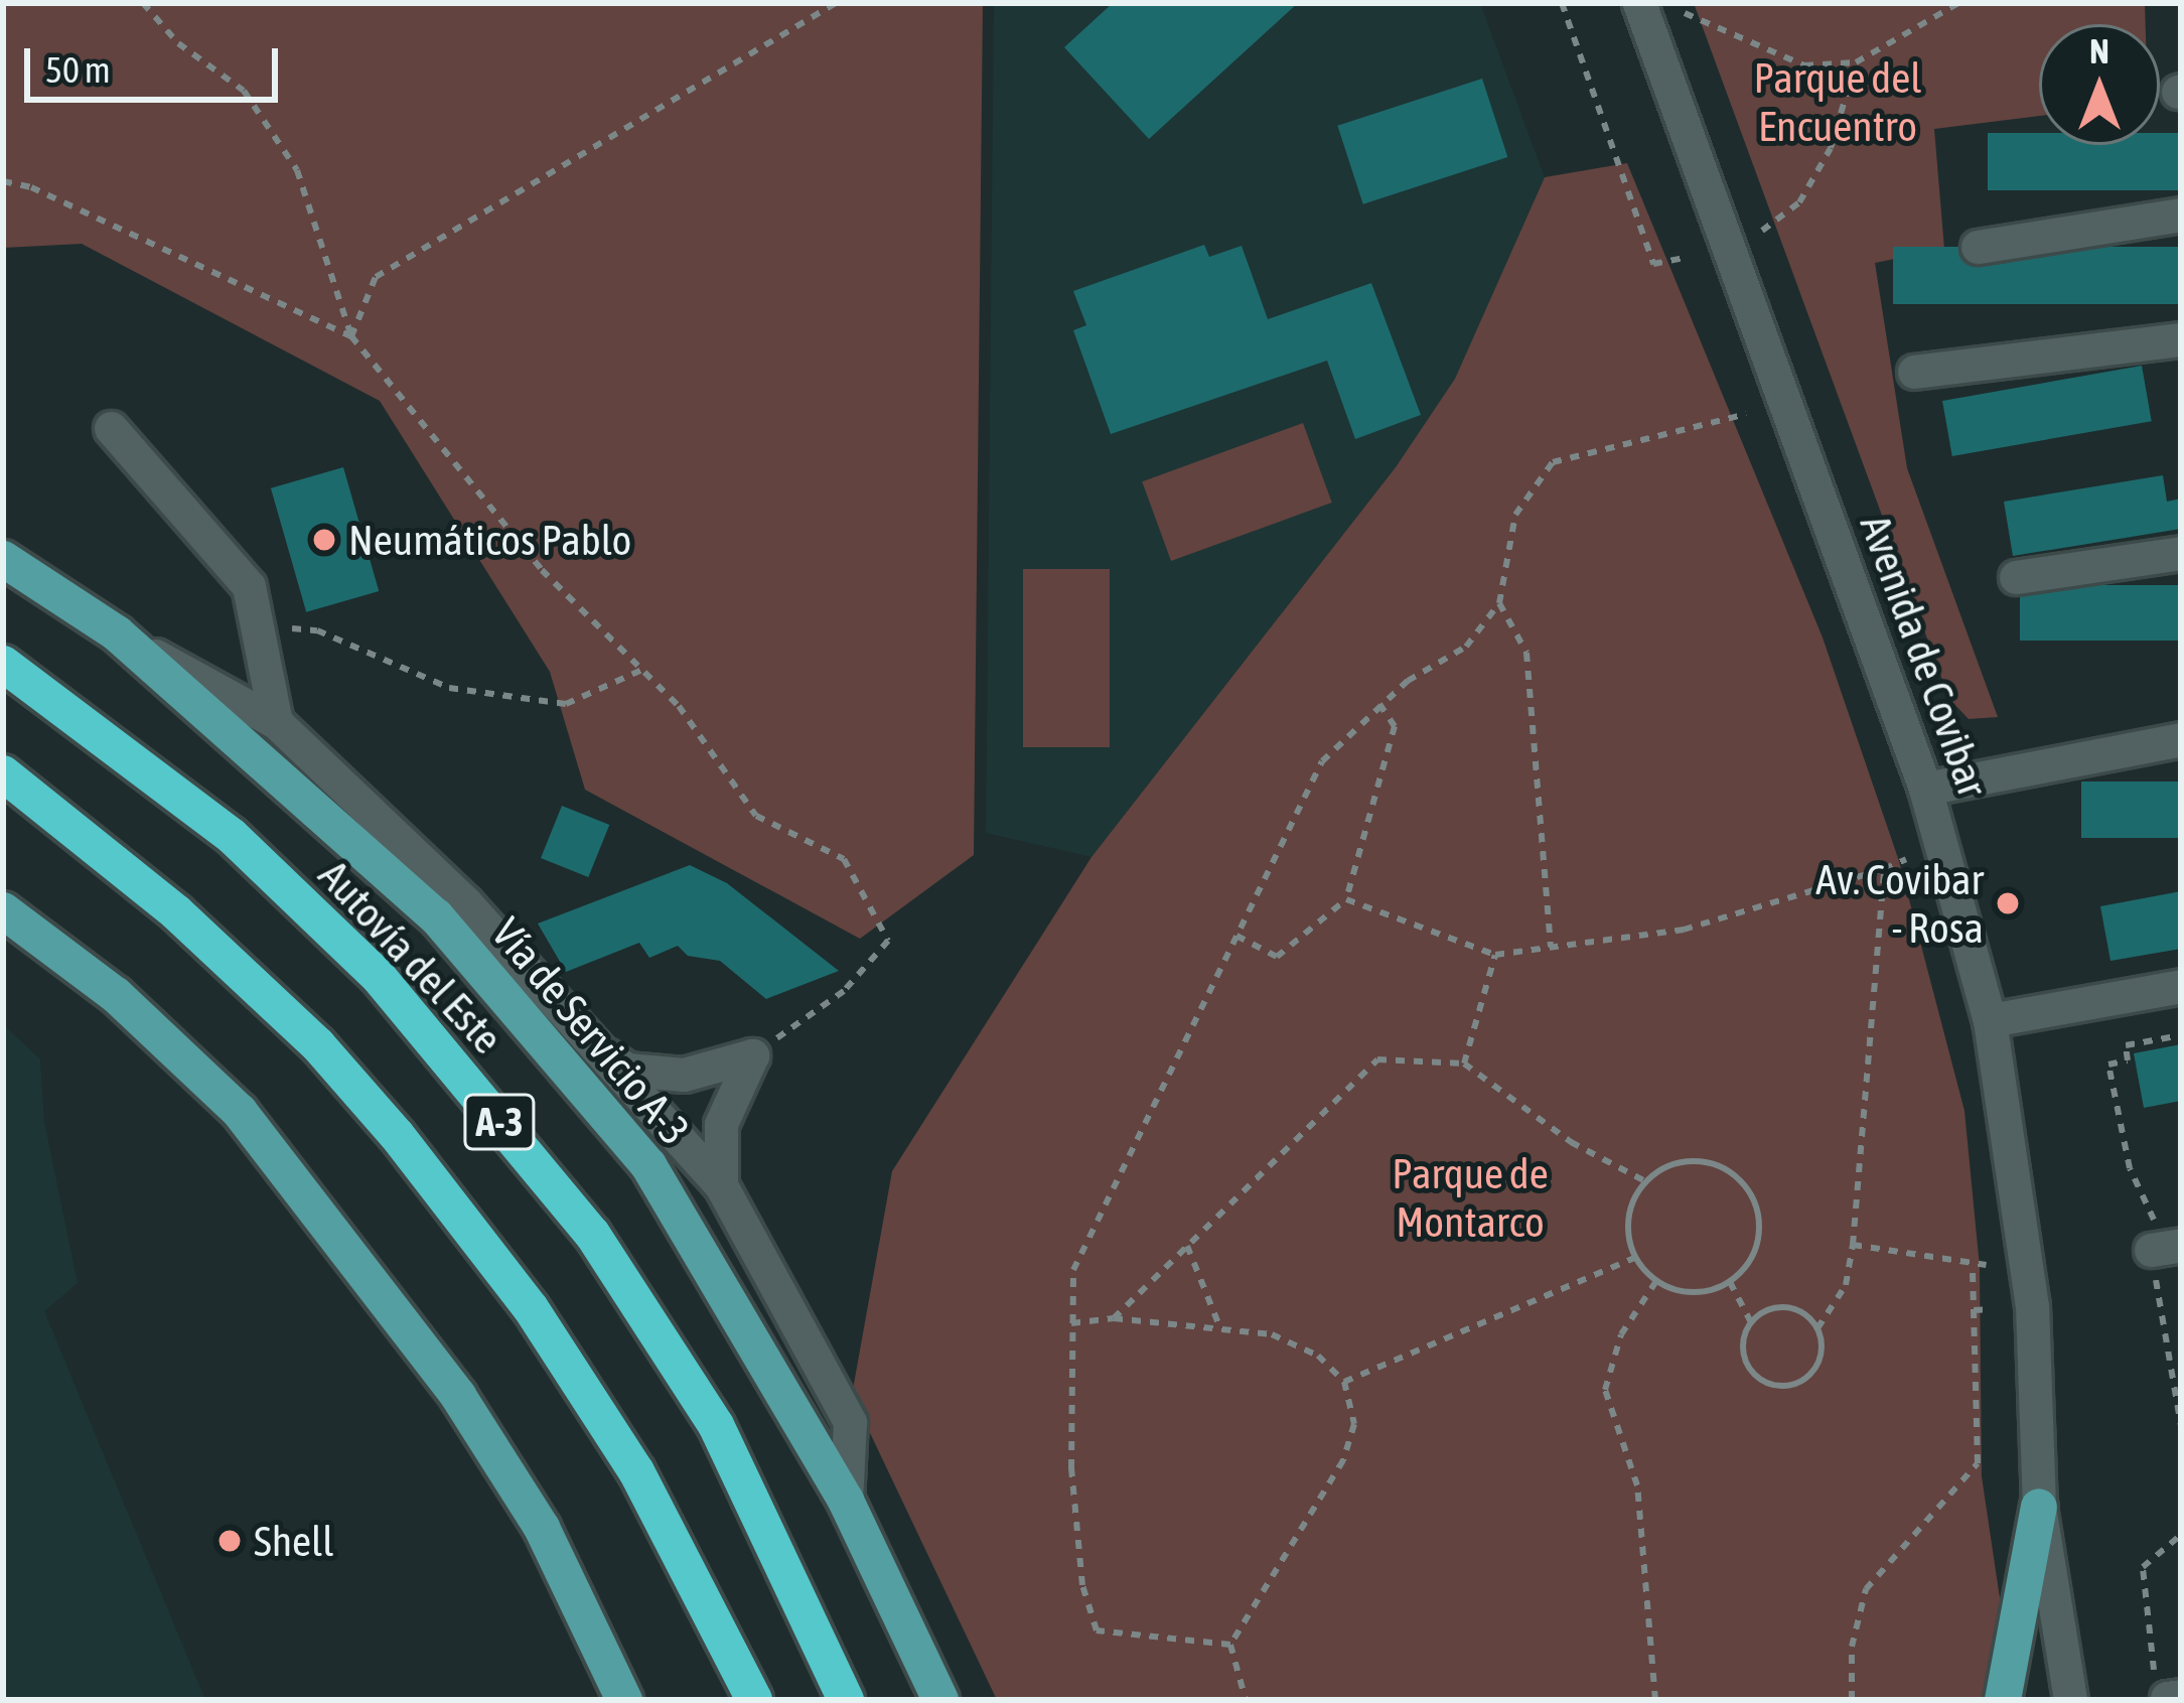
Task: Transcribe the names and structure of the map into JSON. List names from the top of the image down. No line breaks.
{"streets":{"highway":["Autovía del Este","A-3"],"main road":["Avenida de Covibar","Vía de Servicio A-3"]},"parks":["Parque del Encuentro","Parque de Montarco"],"places":["Neumáticos Pablo","Av. Covibar - Rosa","Shell"],"scale_bar":"50 m","north":"top"}
